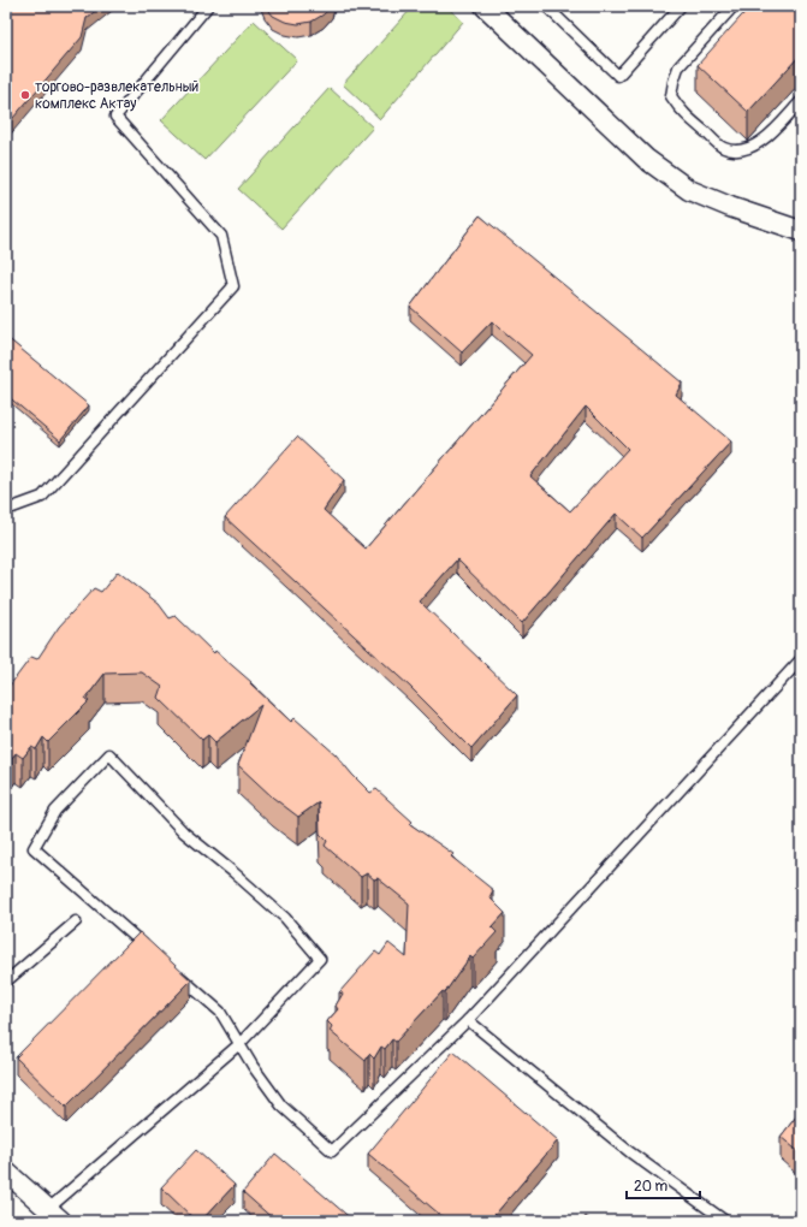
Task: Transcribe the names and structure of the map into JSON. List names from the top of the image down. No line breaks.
{"places":["торгово-развлекательный комплекс Актау"],"scale_bar":"20 m"}
